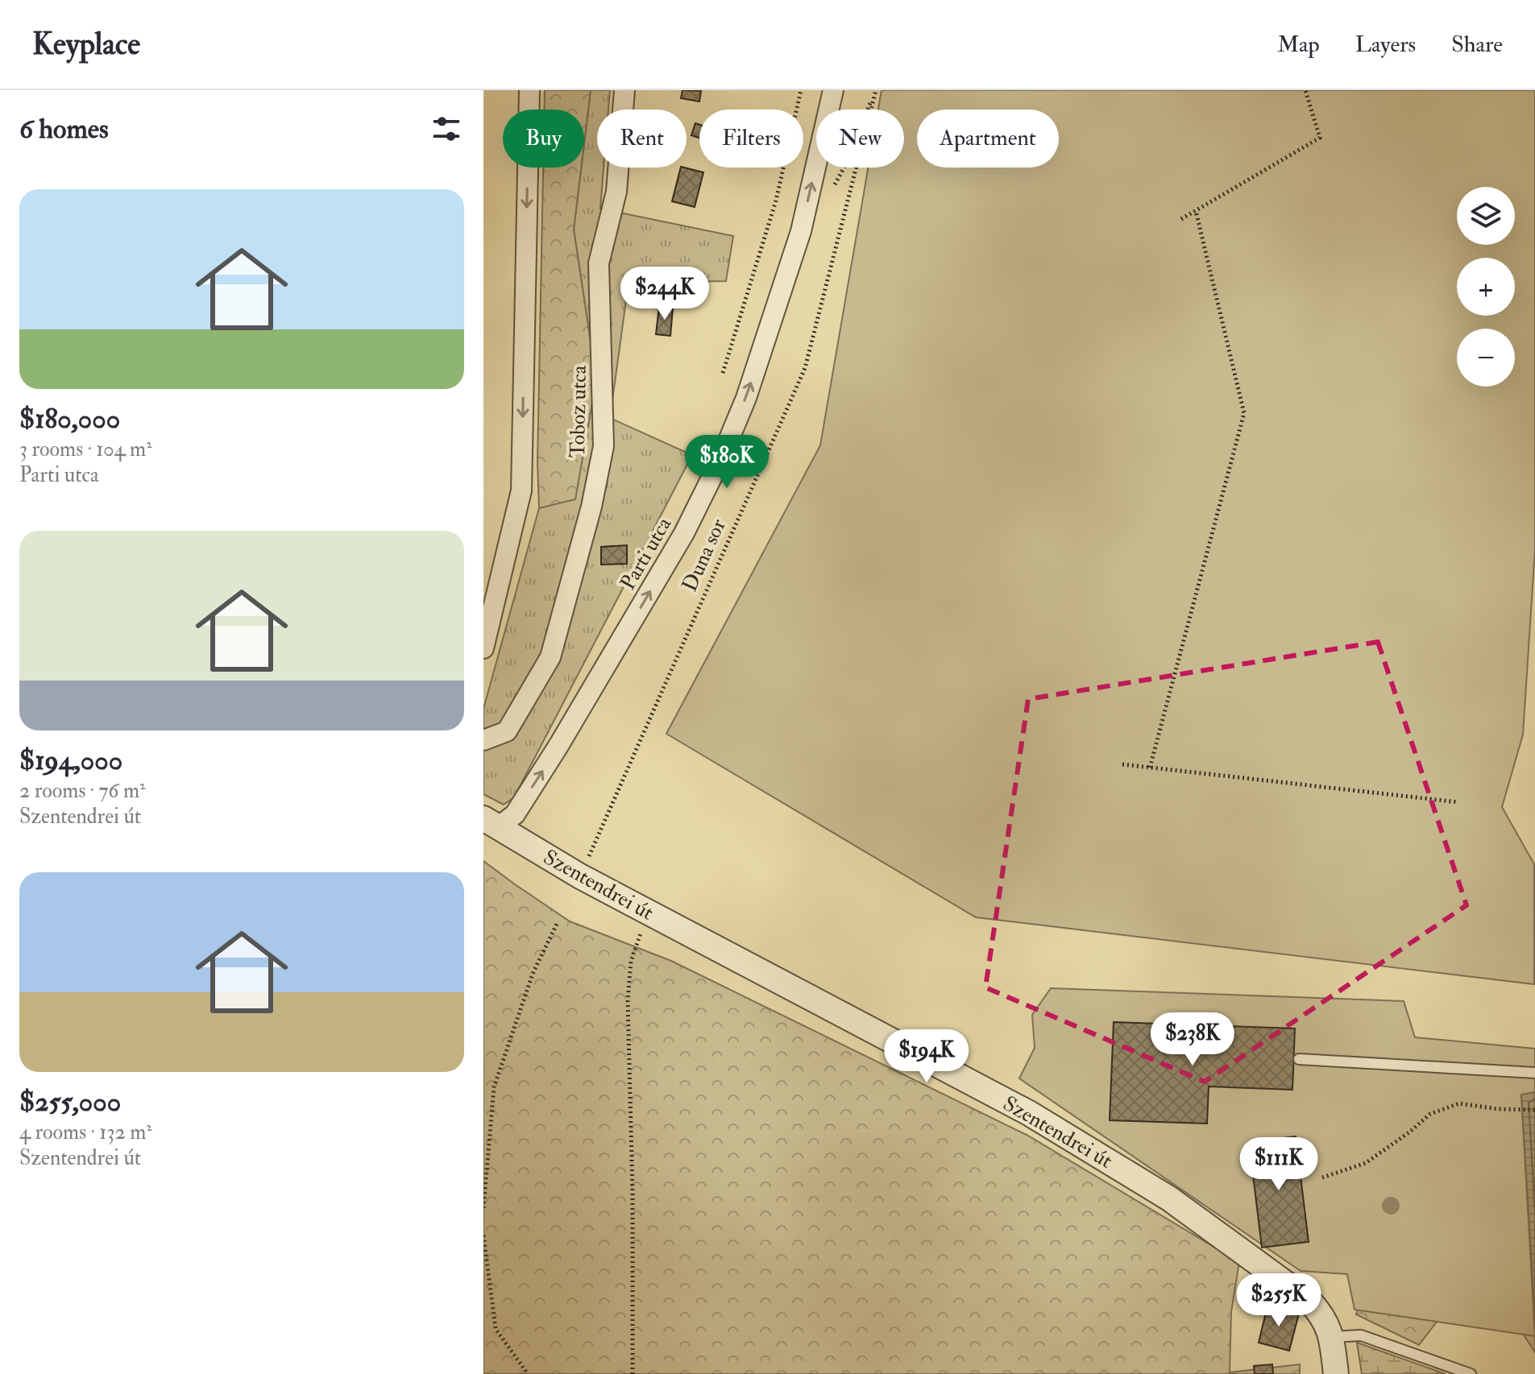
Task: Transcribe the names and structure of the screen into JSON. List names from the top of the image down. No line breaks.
{"streets":{"street":["Toboz utca","Parti utca","Szentendrei út"],"path":["Duna sor"]},"crossings":[["Parti utca","Szentendrei út"],["Duna sor","Szentendrei út"]],"one_way":["Parti utca"],"page":{"header":"Keyplace","nav":["Map","Layers","Share"],"heading":"6 homes","chip":["Buy","Rent","Filters","New","Apartment"],"list":[{"name":"$180,000","note":"3 rooms · 104 m² · Parti utca"},{"name":"$194,000","note":"2 rooms · 76 m² · Szentendrei út"},{"name":"$255,000","note":"4 rooms · 132 m² · Szentendrei út"}],"map_buttons":["+","−"],"price":["$244K","$180K","$238K","$194K","$111K","$255K"]}}
